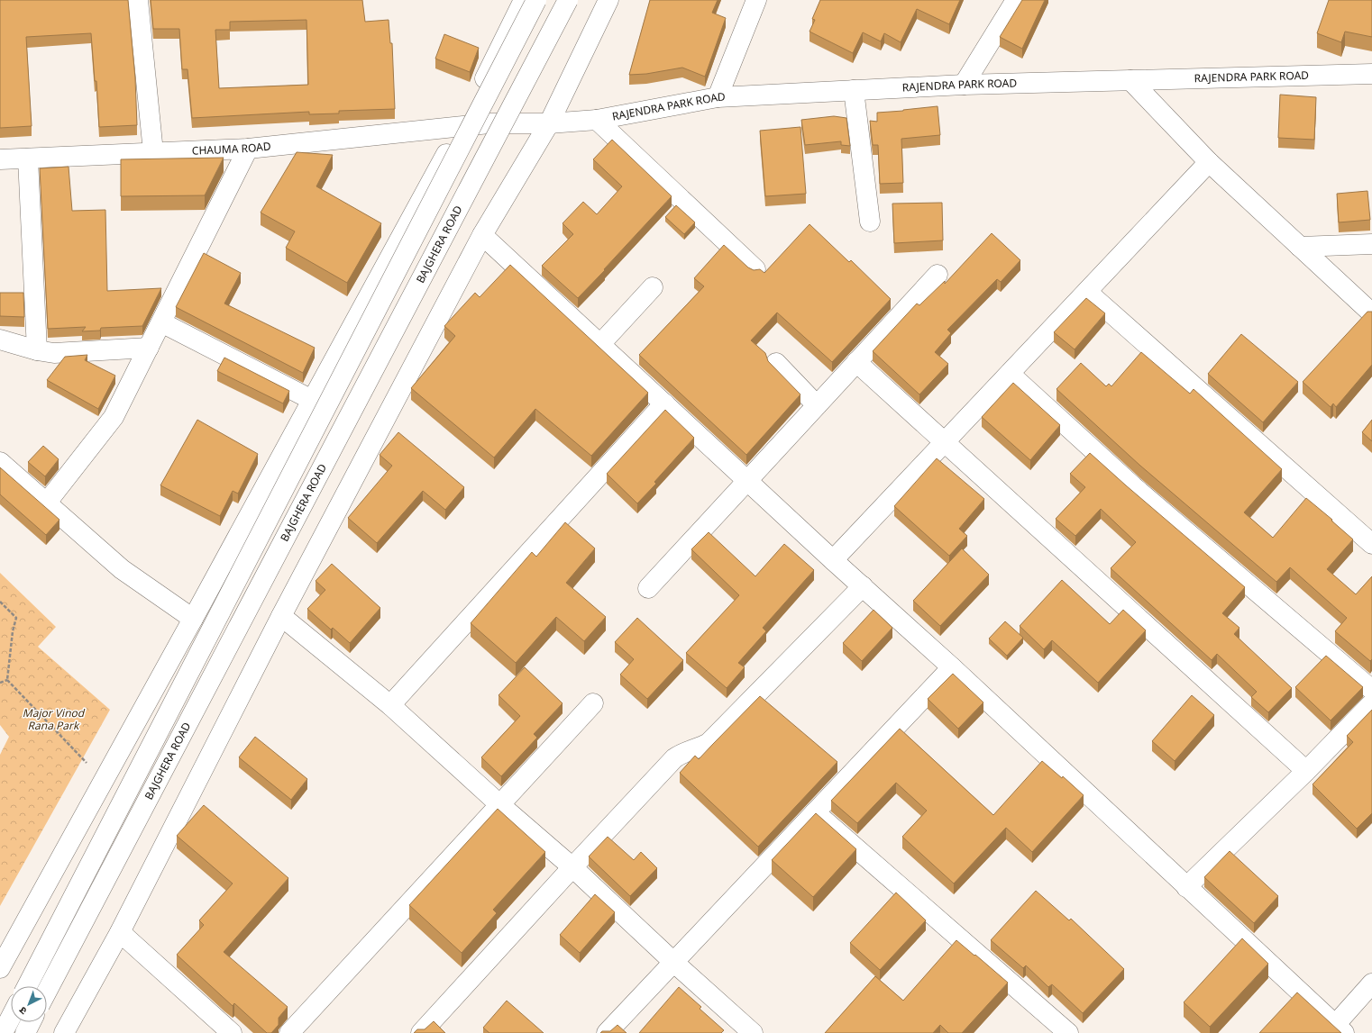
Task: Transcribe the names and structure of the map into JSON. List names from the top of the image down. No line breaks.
{"streets":{"street":["RAJENDRA PARK ROAD","CHAUMA ROAD","BAJGHERA ROAD"]},"crossings":[["RAJENDRA PARK ROAD","CHAUMA ROAD"]],"parks":["Major Vinod Rana Park"],"north":"bottom left"}
